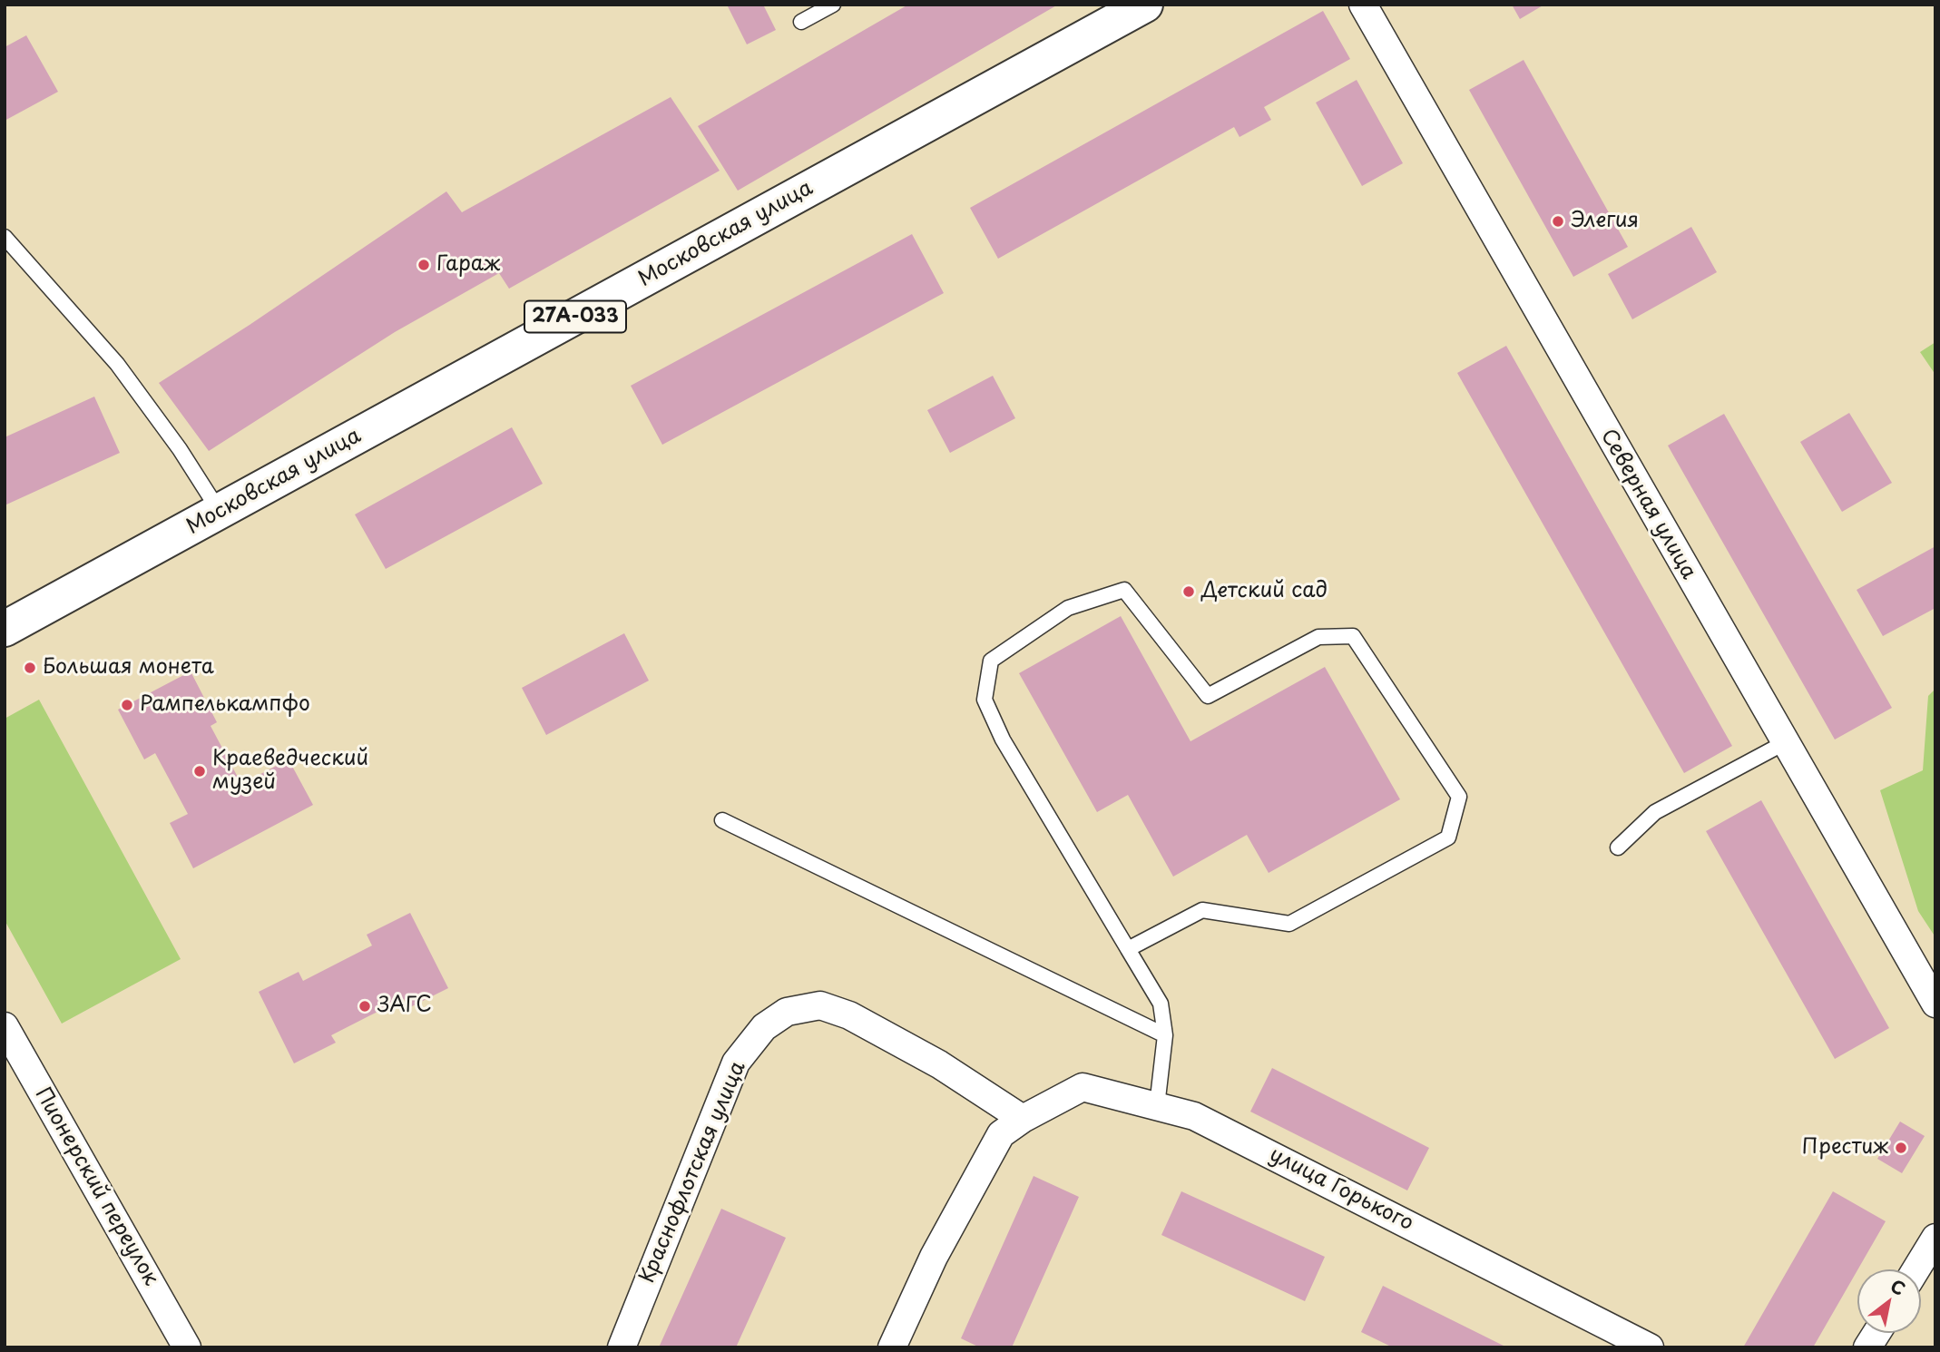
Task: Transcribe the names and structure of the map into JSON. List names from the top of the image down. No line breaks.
{"streets":{"main road":["Московская улица","27А-033"],"street":["Северная улица","Краснофлотская улица","Пионерский переулок","улица Горького"]},"crossings":[["Краснофлотская улица","улица Горького"]],"places":["Элегия","Гараж","Детский сад","Большая монета","Рампелькампфо","Краеведческий музей","ЗАГС","Престиж"],"north":"top right"}
